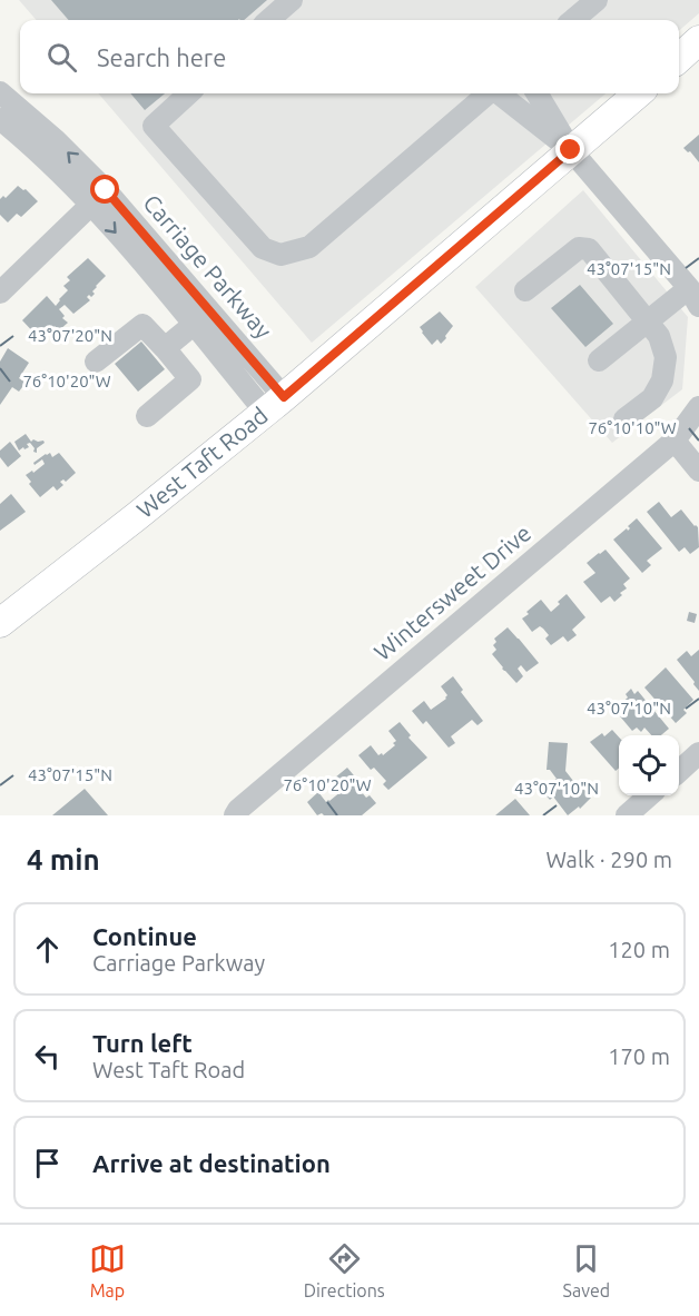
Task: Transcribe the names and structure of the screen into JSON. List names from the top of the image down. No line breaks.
{"streets":{"main road":["West Taft Road"],"street":["Carriage Parkway","Wintersweet Drive"]},"crossings":[["Carriage Parkway","West Taft Road"]],"page":{"search":"Search here","heading":["4 min","Walk · 290 m"],"list":[["Continue","Carriage Parkway","120 m"],["Turn left","West Taft Road","170 m"],"Arrive at destination"],"nav":["Map","Directions","Saved"]},"coordinates":["43°07'15\"N","43°07'20\"N","76°10'20\"W","76°10'10\"W","43°07'10\"N"]}
